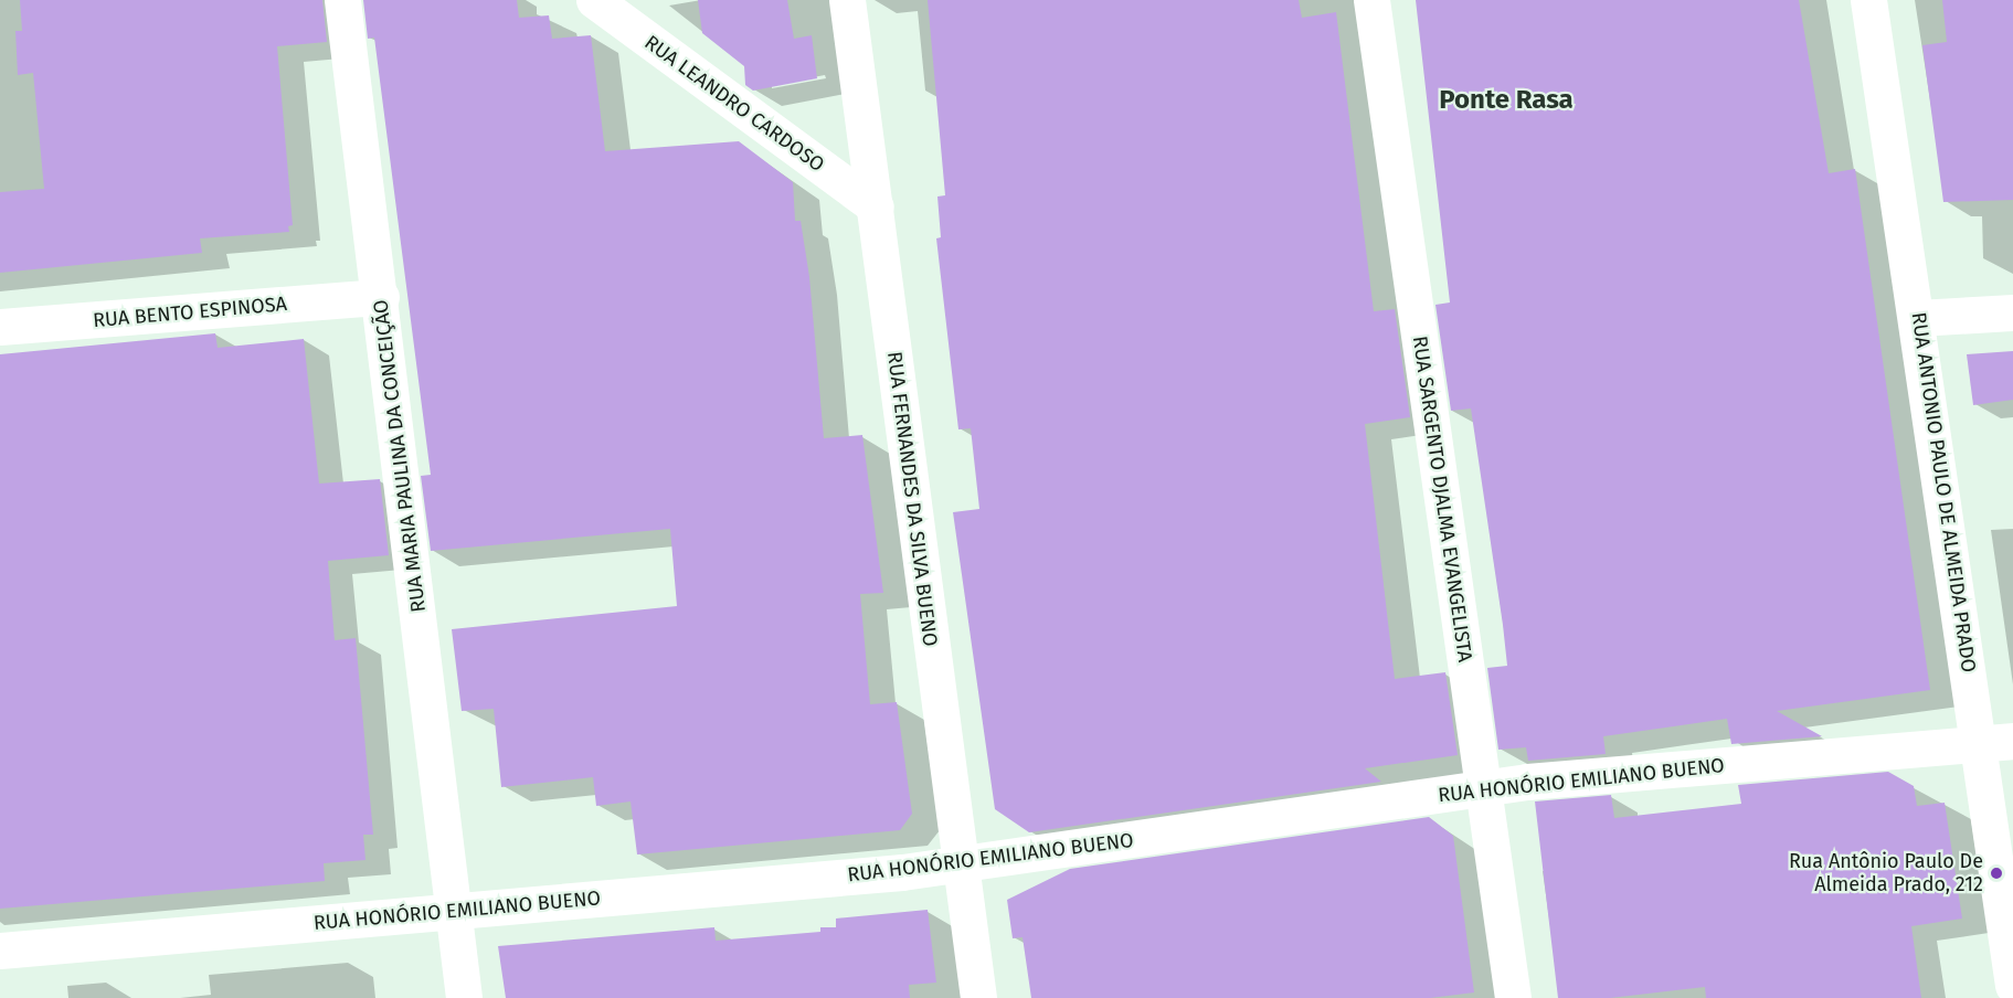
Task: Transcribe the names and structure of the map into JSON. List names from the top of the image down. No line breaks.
{"streets":{"street":["RUA LEANDRO CARDOSO","RUA BENTO ESPINOSA","RUA MARIA PAULINA DA CONCEIÇÃO","RUA ANTONIO PAULO DE ALMEIDA PRADO","RUA FERNANDES DA SILVA BUENO","RUA SARGENTO DJALMA EVANGELISTA","RUA HONÓRIO EMILIANO BUENO"]},"crossings":[["RUA LEANDRO CARDOSO","RUA FERNANDES DA SILVA BUENO"],["RUA BENTO ESPINOSA","RUA MARIA PAULINA DA CONCEIÇÃO"],["RUA MARIA PAULINA DA CONCEIÇÃO","RUA HONÓRIO EMILIANO BUENO"],["RUA ANTONIO PAULO DE ALMEIDA PRADO","RUA HONÓRIO EMILIANO BUENO"],["RUA FERNANDES DA SILVA BUENO","RUA HONÓRIO EMILIANO BUENO"],["RUA SARGENTO DJALMA EVANGELISTA","RUA HONÓRIO EMILIANO BUENO"]],"districts":["Ponte Rasa"],"places":["Rua Antônio Paulo De Almeida Prado, 212"]}
